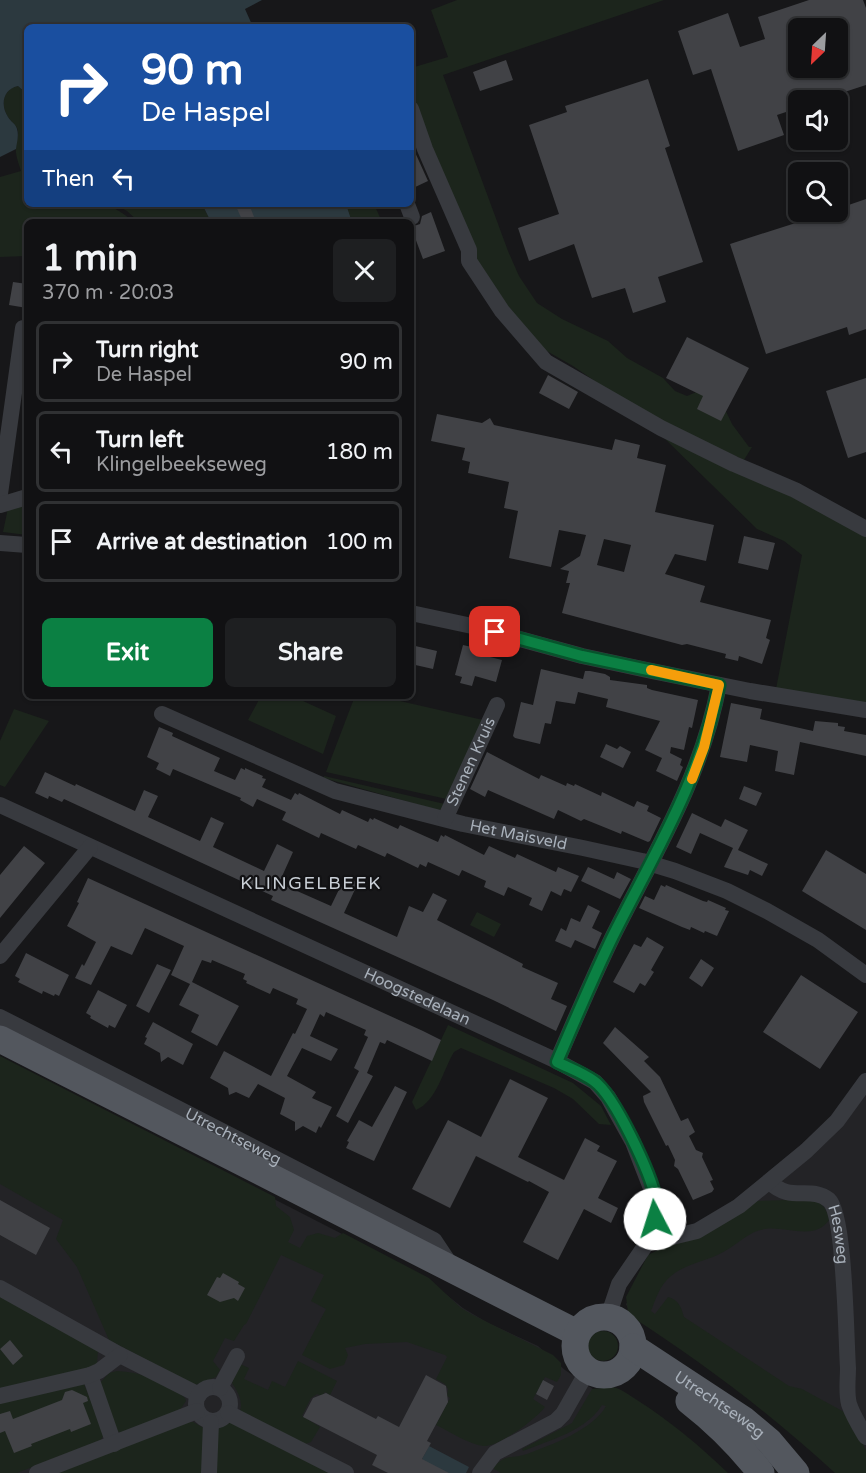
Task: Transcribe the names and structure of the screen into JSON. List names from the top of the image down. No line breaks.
{"streets":{"main road":["Utrechtseweg"],"street":["Stenen Kruis","Het Maisveld","Hoogstedelaan","Hesweg"]},"crossings":[["Stenen Kruis","Het Maisveld"],["Hoogstedelaan","Utrechtseweg"]],"districts":["KLINGELBEEK"],"north":"bottom left","page":{"turn":["90 m","De Haspel"],"then":"Then","heading":["1 min","370 m · 20:03"],"list":[{"name":"Turn right","note":"De Haspel","value":"90 m"},{"name":"Turn left","note":"Klingelbeekseweg","value":"180 m"},{"name":"Arrive at destination","value":"100 m"}],"buttons":["Exit","Share"]}}
